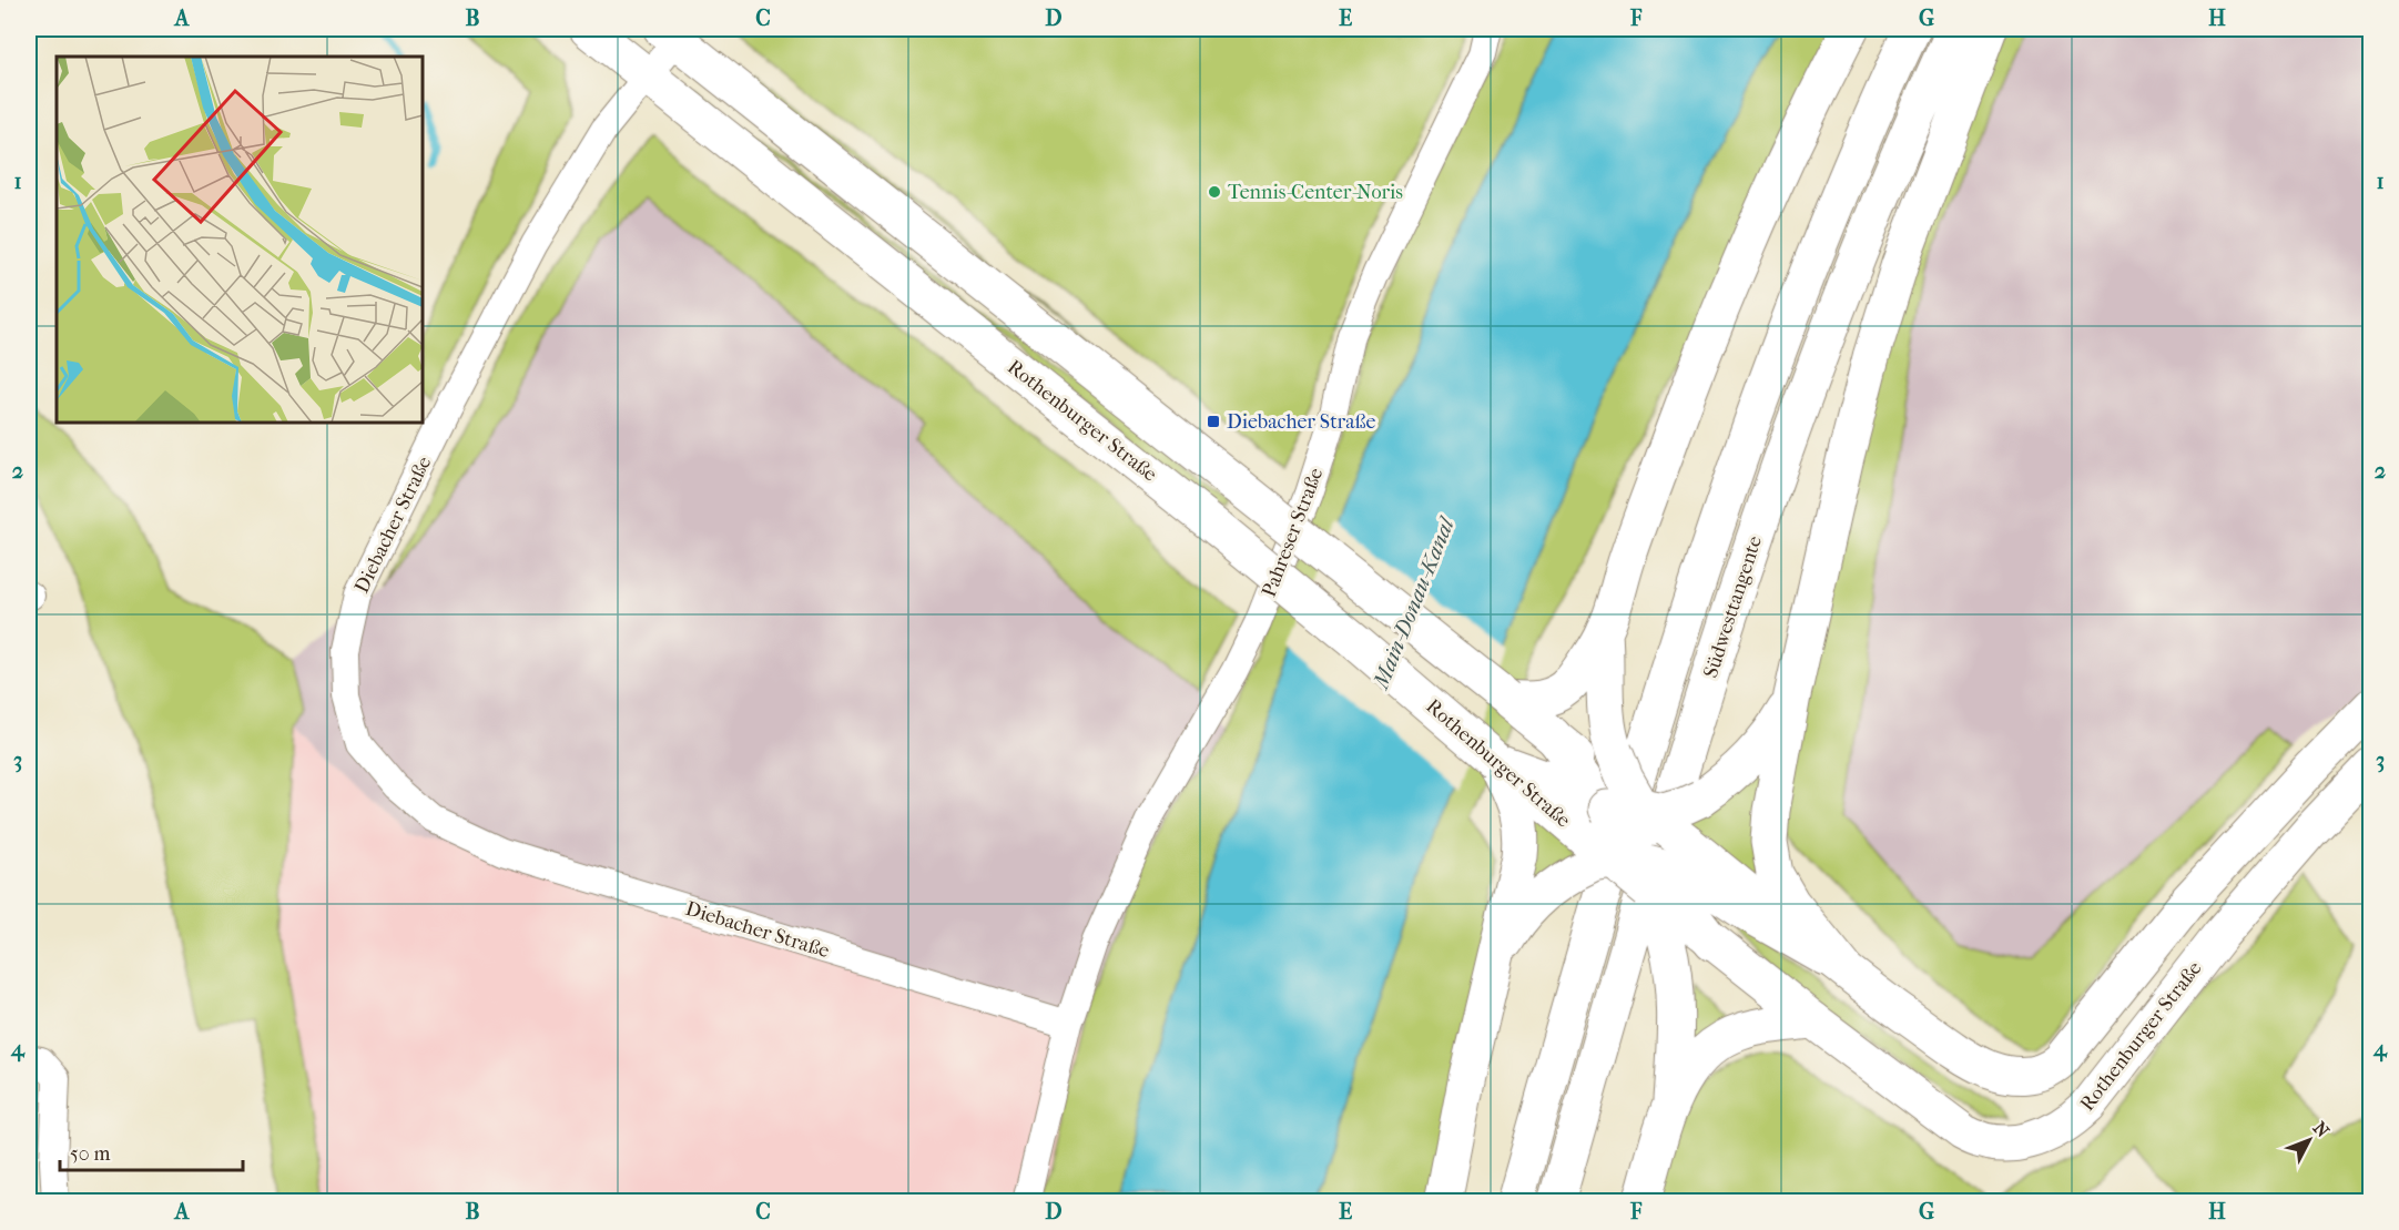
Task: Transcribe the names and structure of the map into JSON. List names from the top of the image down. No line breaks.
{"streets":{"main road":["Rothenburger Straße","Südwesttangente"],"street":["Diebacher Straße","Pahreser Straße"]},"crossings":[["Rothenburger Straße","Diebacher Straße"],["Diebacher Straße","Pahreser Straße"]],"water":["Main-Donau-Kanal"],"places":{"other":["Tennis-Center-Noris"],"transit":["Diebacher Straße"]},"scale_bar":"50 m","north":"top right","grid":{"columns":["A","B","C","D","E","F","G","H"],"rows":["1","2","3","4"]}}
